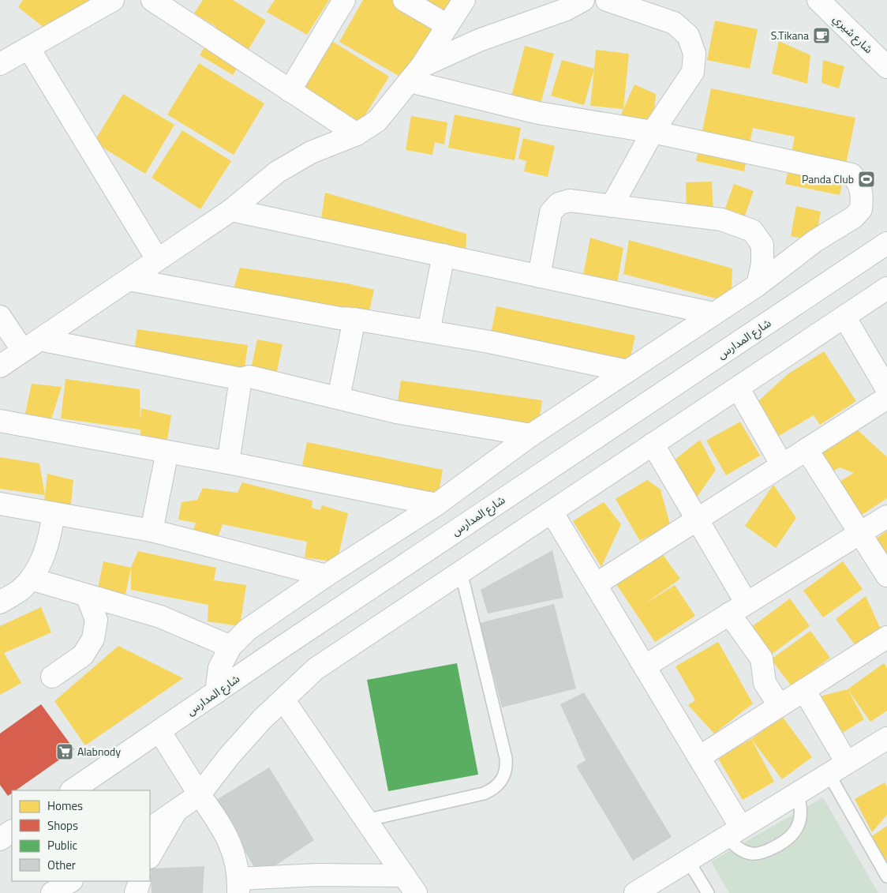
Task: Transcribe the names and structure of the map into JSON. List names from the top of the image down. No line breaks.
{"streets":{"street":["شارع شيري","شارع المدارس"]},"places":{"cafe":["S.Tikana"],"sports":["Panda Club"],"supermarket":["Alabnody"]},"legend":["Homes","Shops","Public","Other"]}
